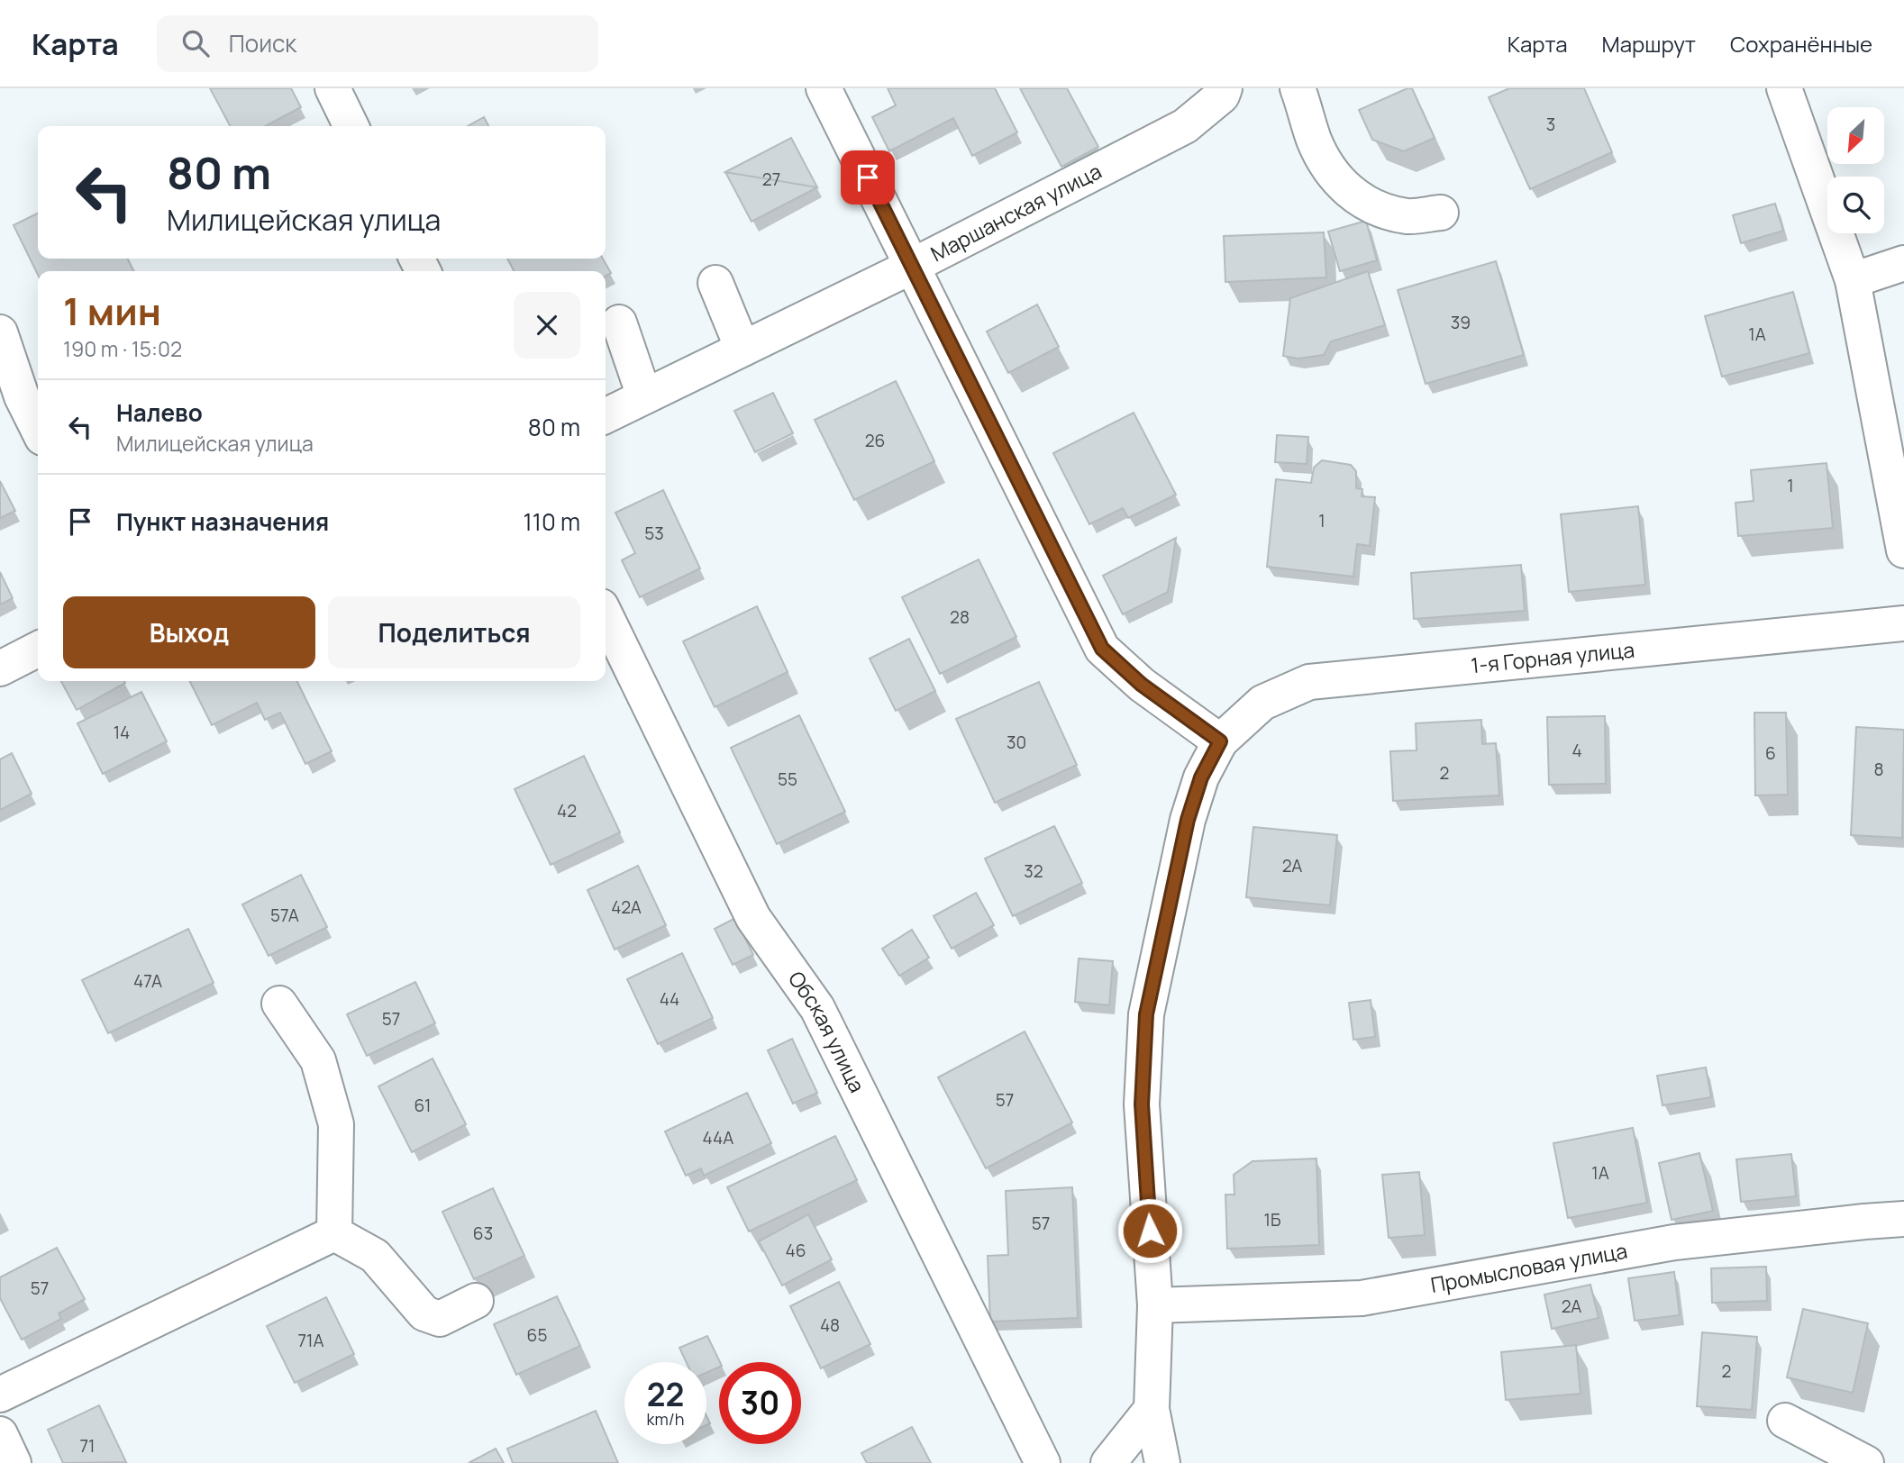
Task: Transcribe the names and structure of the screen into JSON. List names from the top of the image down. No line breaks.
{"streets":{"street":["Маршанская улица","1-я Горная улица","Обская улица","Промысловая улица"]},"crossings":[["1-я Горная улица","Промысловая улица"]],"house_numbers":["3","27","39","1А","26","1","1","53","28","14","30","4","6","8","2","55","42","2А","32","42А","57А","47А","44","57","57","61","44А","1А","1Б","57","63","46","57","2А","48","65","71А","2","71"],"north":"bottom left","page":{"header":"Карта","search":"Поиск","nav":["Карта","Маршрут","Сохранённые"],"turn":["80 m","Милицейская улица"],"heading":["1 мин","190 m · 15:02"],"list":[{"name":"Налево","note":"Милицейская улица","value":"80 m"},{"name":"Пункт назначения","value":"110 m"}],"buttons":["Выход","Поделиться"],"speed":"22 km/h","limit":"30"}}
